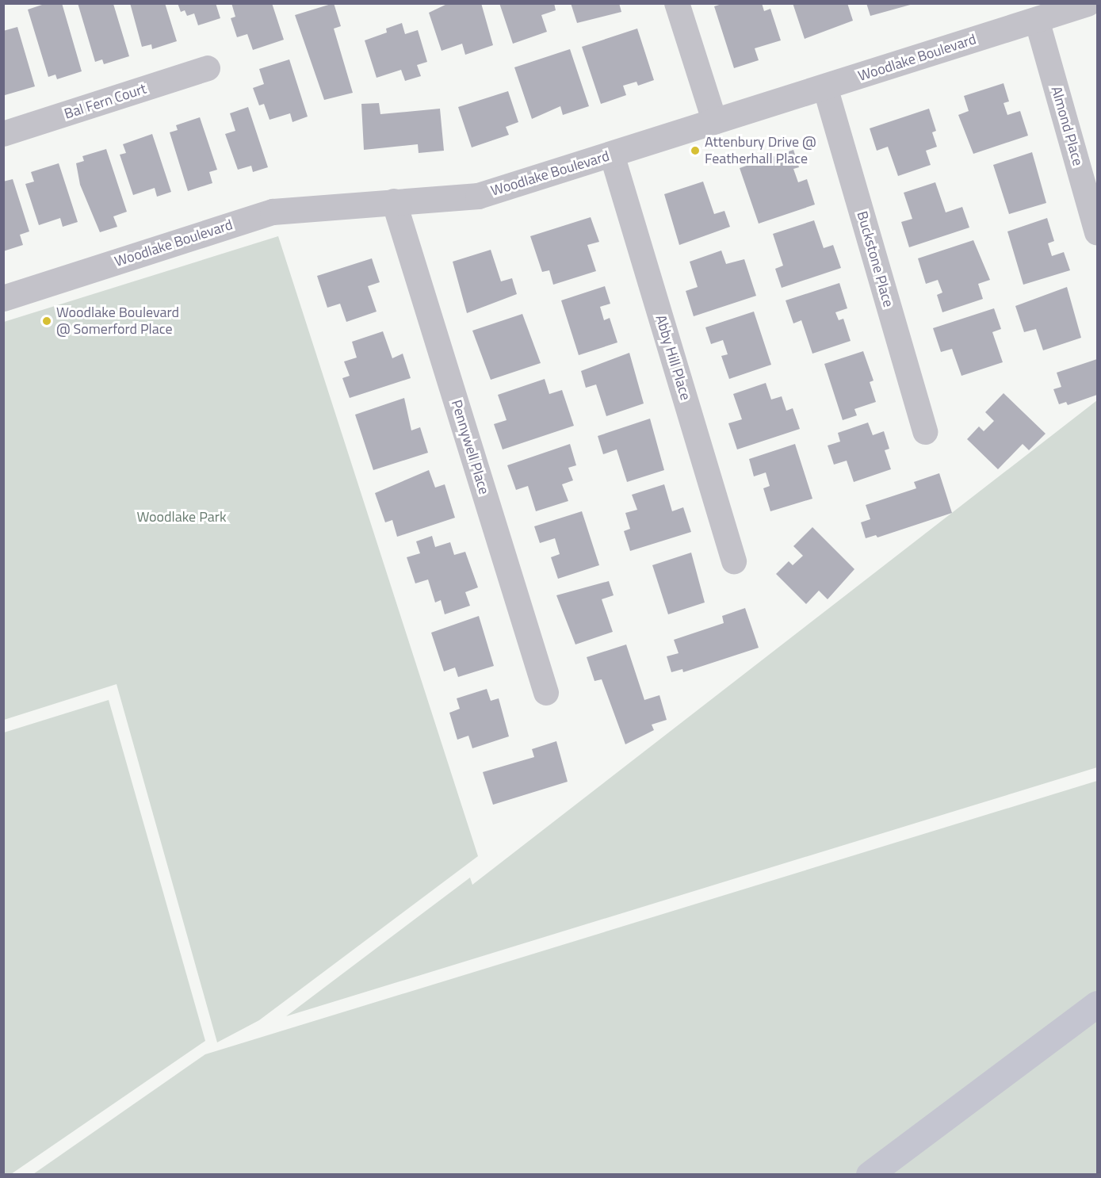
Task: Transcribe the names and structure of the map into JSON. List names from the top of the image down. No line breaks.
{"streets":{"street":["Woodlake Boulevard","Bal Fern Court","Almond Place","Buckstone Place","Abby Hill Place","Pennywell Place"]},"crossings":[["Woodlake Boulevard","Almond Place"],["Woodlake Boulevard","Buckstone Place"],["Woodlake Boulevard","Abby Hill Place"],["Woodlake Boulevard","Pennywell Place"]],"parks":["Woodlake Park"],"places":["Attenbury Drive @ Featherhall Place","Woodlake Boulevard @ Somerford Place"]}
